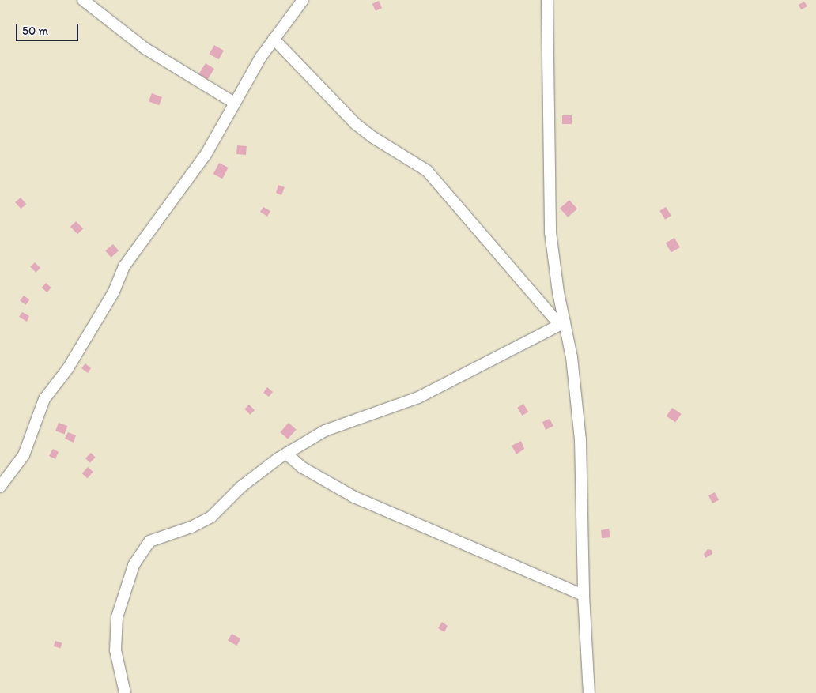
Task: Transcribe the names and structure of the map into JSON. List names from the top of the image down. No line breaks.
{"scale_bar":"50 m"}
